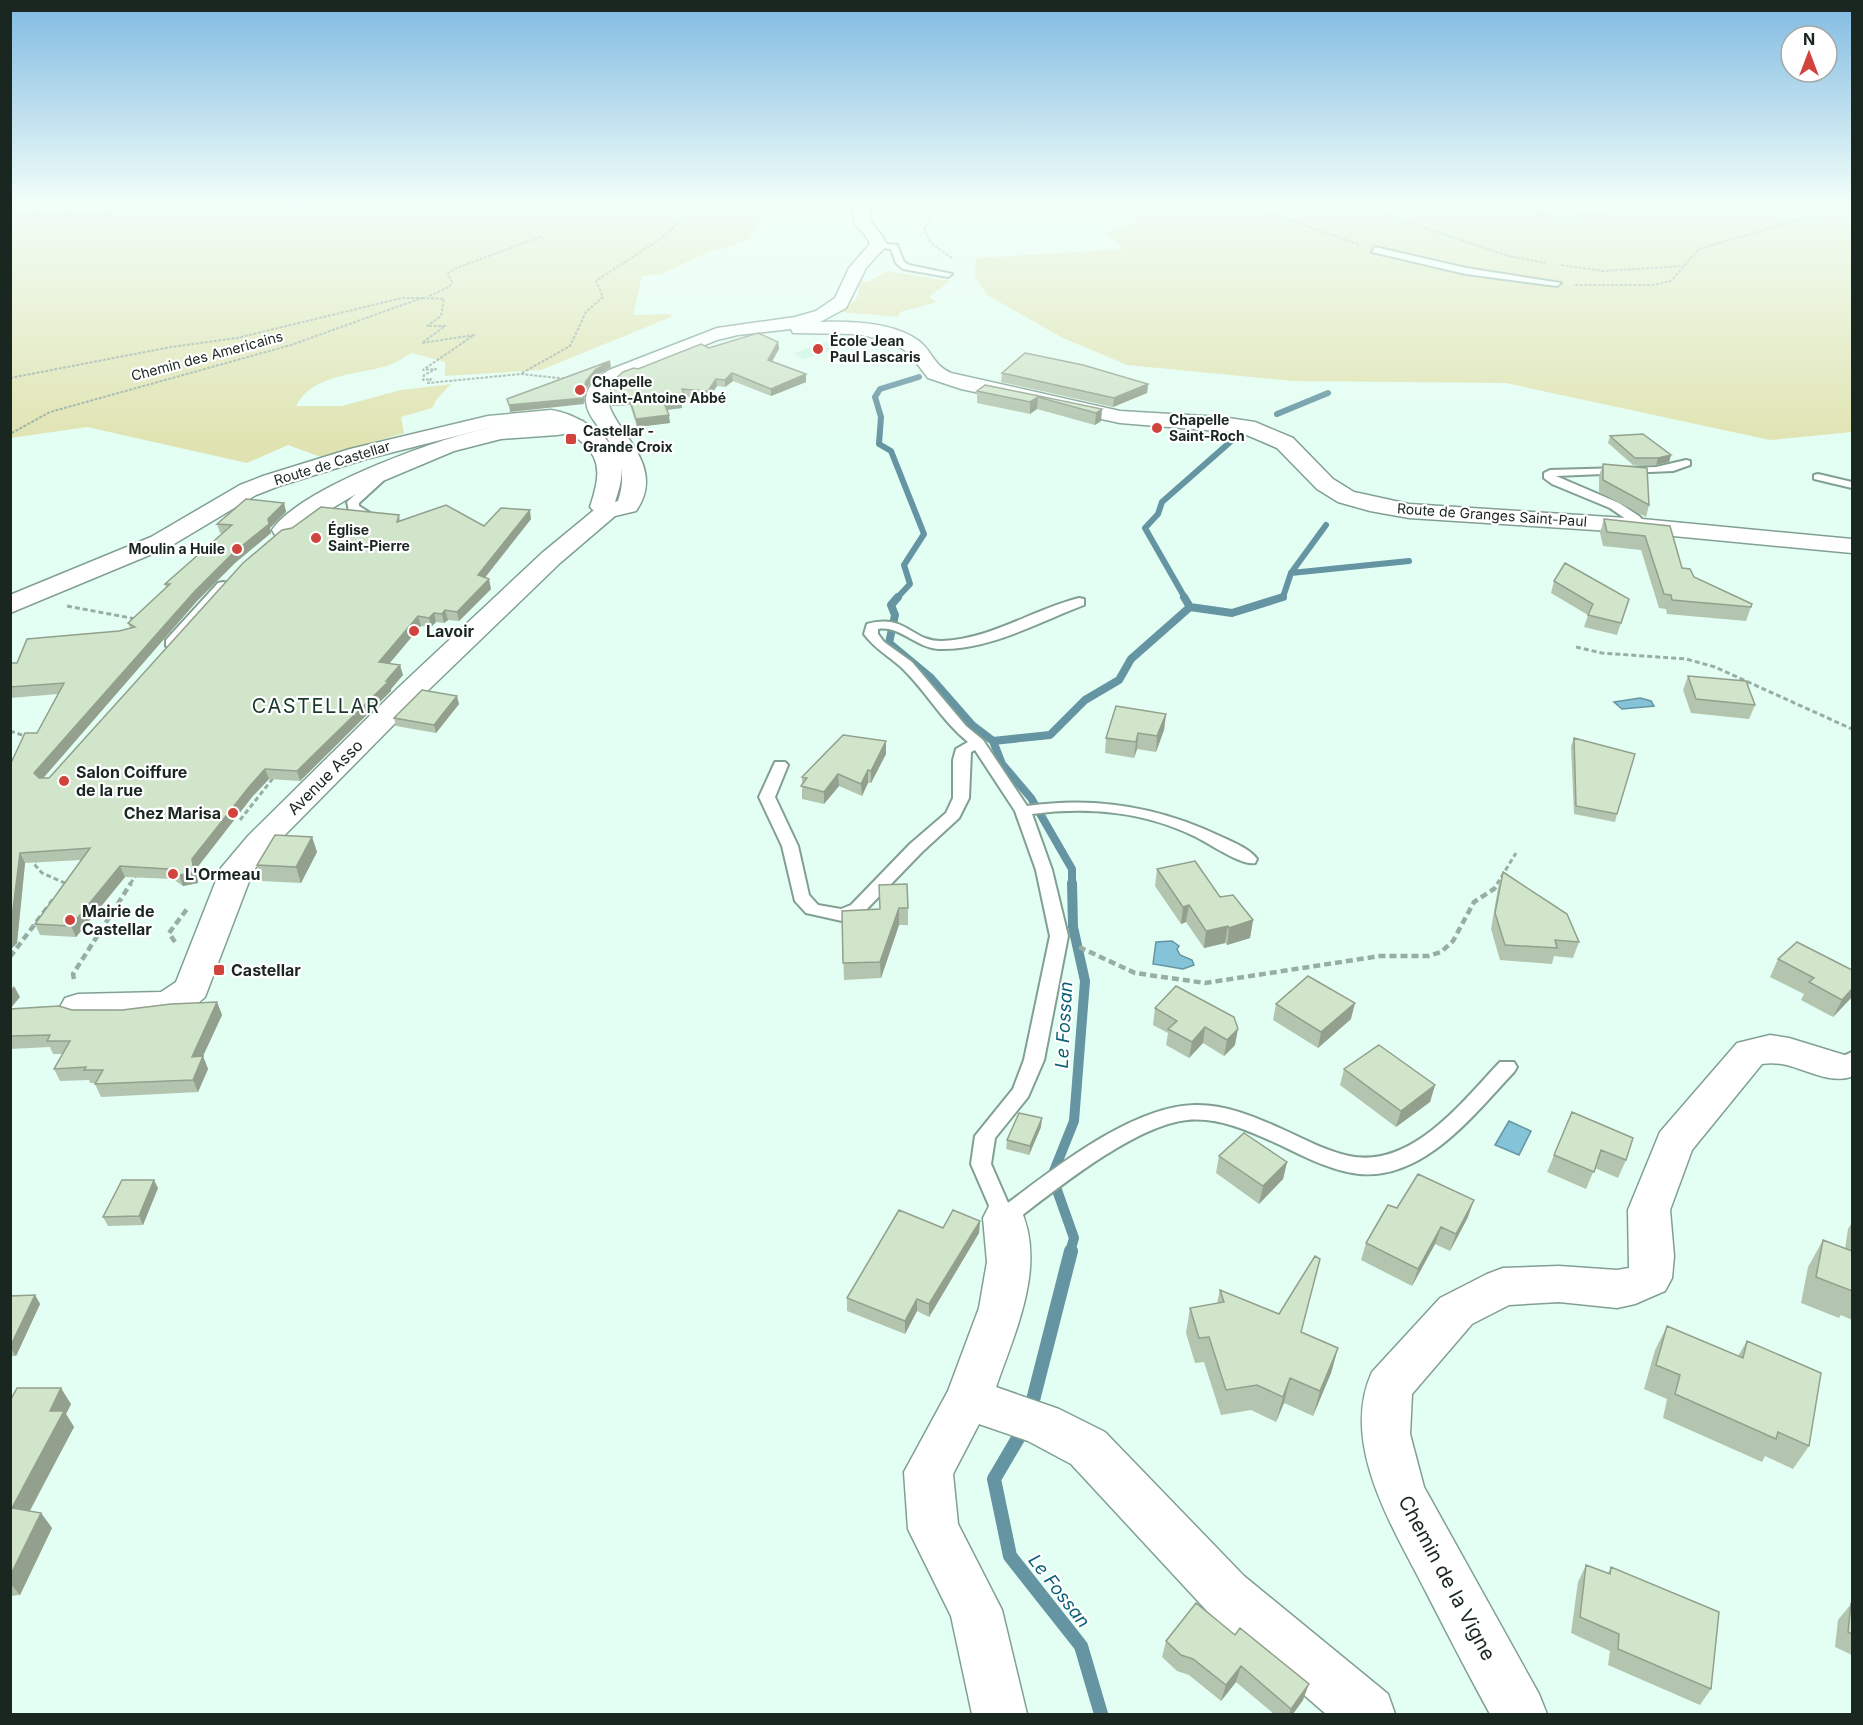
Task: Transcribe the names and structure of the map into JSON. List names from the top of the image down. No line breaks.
{"streets":{"street":["Route de Castellar","Route de Granges Saint-Paul","Avenue Asso","Chemin de la Vigne"],"path":["Chemin des Americains"]},"crossings":[["Route de Castellar","Avenue Asso"]],"districts":["CASTELLAR"],"water":["Le Fossan"],"places":{"other":["École Jean Paul Lascaris","Chapelle Saint-Antoine Abbé","Chapelle Saint-Roch","Église Saint-Pierre","Moulin a Huile","Lavoir","Salon Coiffure de la rue","Chez Marisa","L'Ormeau","Mairie de Castellar"],"transit":["Castellar - Grande Croix","Castellar"]},"north":"top"}
